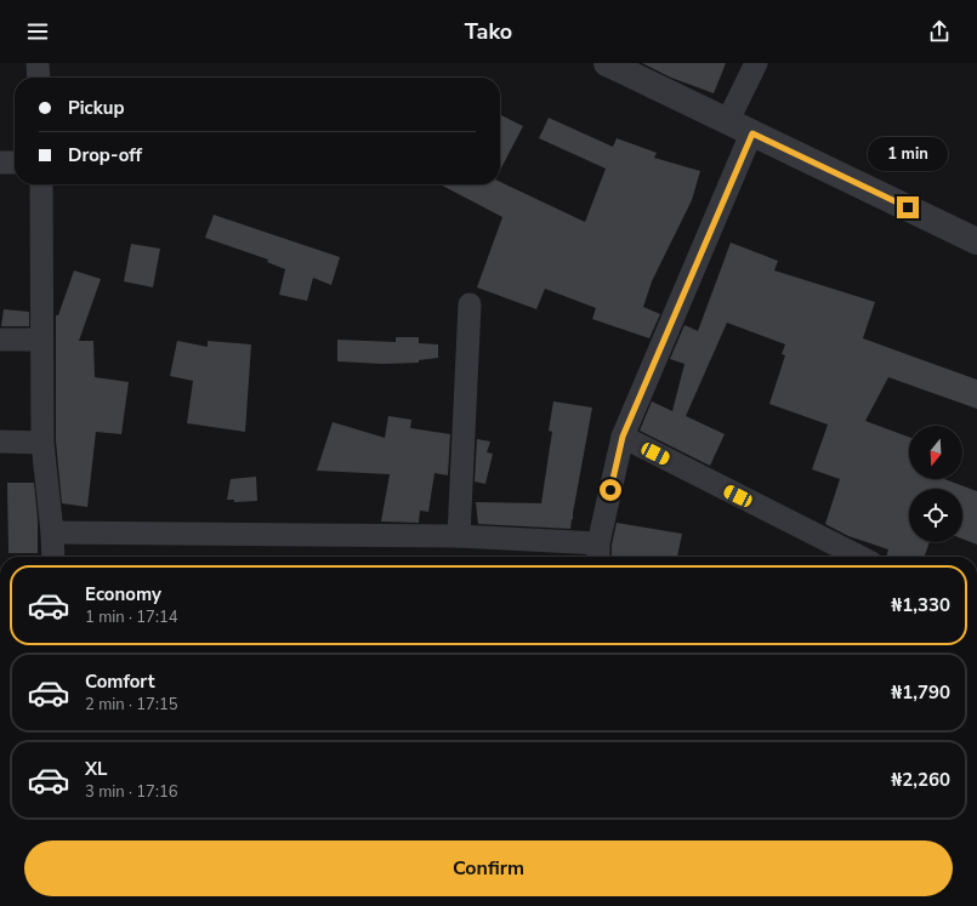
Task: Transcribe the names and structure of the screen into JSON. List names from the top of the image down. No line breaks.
{"north":"bottom","page":{"header":"Tako","banner":["Pickup","Drop-off"],"bubble":"1 min","list":[{"name":"Economy","note":"1 min · 17:14","value":"₦1,330"},{"name":"Comfort","note":"2 min · 17:15","value":"₦1,790"},{"name":"XL","note":"3 min · 17:16","value":"₦2,260"}],"buttons":"Confirm"}}
